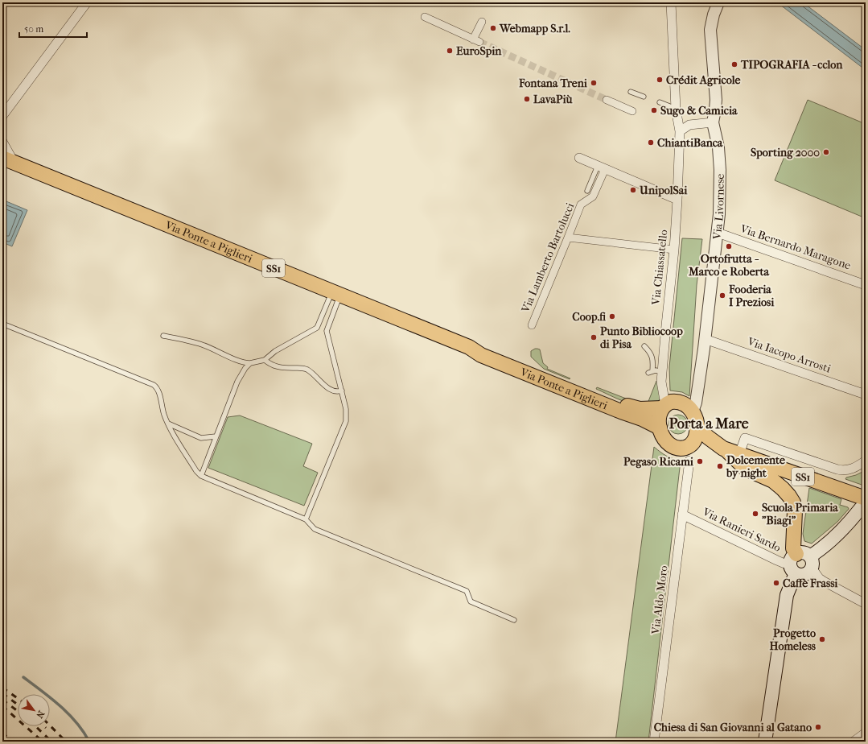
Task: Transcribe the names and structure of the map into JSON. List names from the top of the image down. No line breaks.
{"streets":{"main road":["Via Ponte a Piglieri","SS1"],"street":["Via Livornese","Via Bernardo Maragone","Via Lamberto Bartolucci","Via Chiassatello","Via Iacopo Arrosti","Via Ranieri Sardo","Via Aldo Moro"]},"crossings":[["Via Livornese","Via Ponte a Piglieri"],["Via Livornese","Via Bernardo Maragone"],["Via Livornese","Via Chiassatello"],["Via Livornese","SS1"],["Via Livornese","Via Iacopo Arrosti"],["Via Ponte a Piglieri","Via Chiassatello"],["Via Ponte a Piglieri","SS1"],["Via Chiassatello","SS1"],["Via Ranieri Sardo","Via Aldo Moro"]],"districts":["Porta a Mare"],"places":["Webmapp S.r.l.","EuroSpin","TIPOGRAFIA - cclon","Crédit Agricole","Fontana Treni","LavaPiù","Sugo & Camicia","ChiantiBanca","Sporting 2000","UnipolSai","Ortofrutta - Marco e Roberta","Fooderia I Preziosi","Coop.fi","Punto Bibliocoop di Pisa","Pegaso Ricami","Dolcemente by night","Scuola Primaria \"Biagi\"","Caffè Frassi","Progetto Homeless","Chiesa di San Giovanni al Gatano"],"scale_bar":"50 m","north":"bottom right"}
